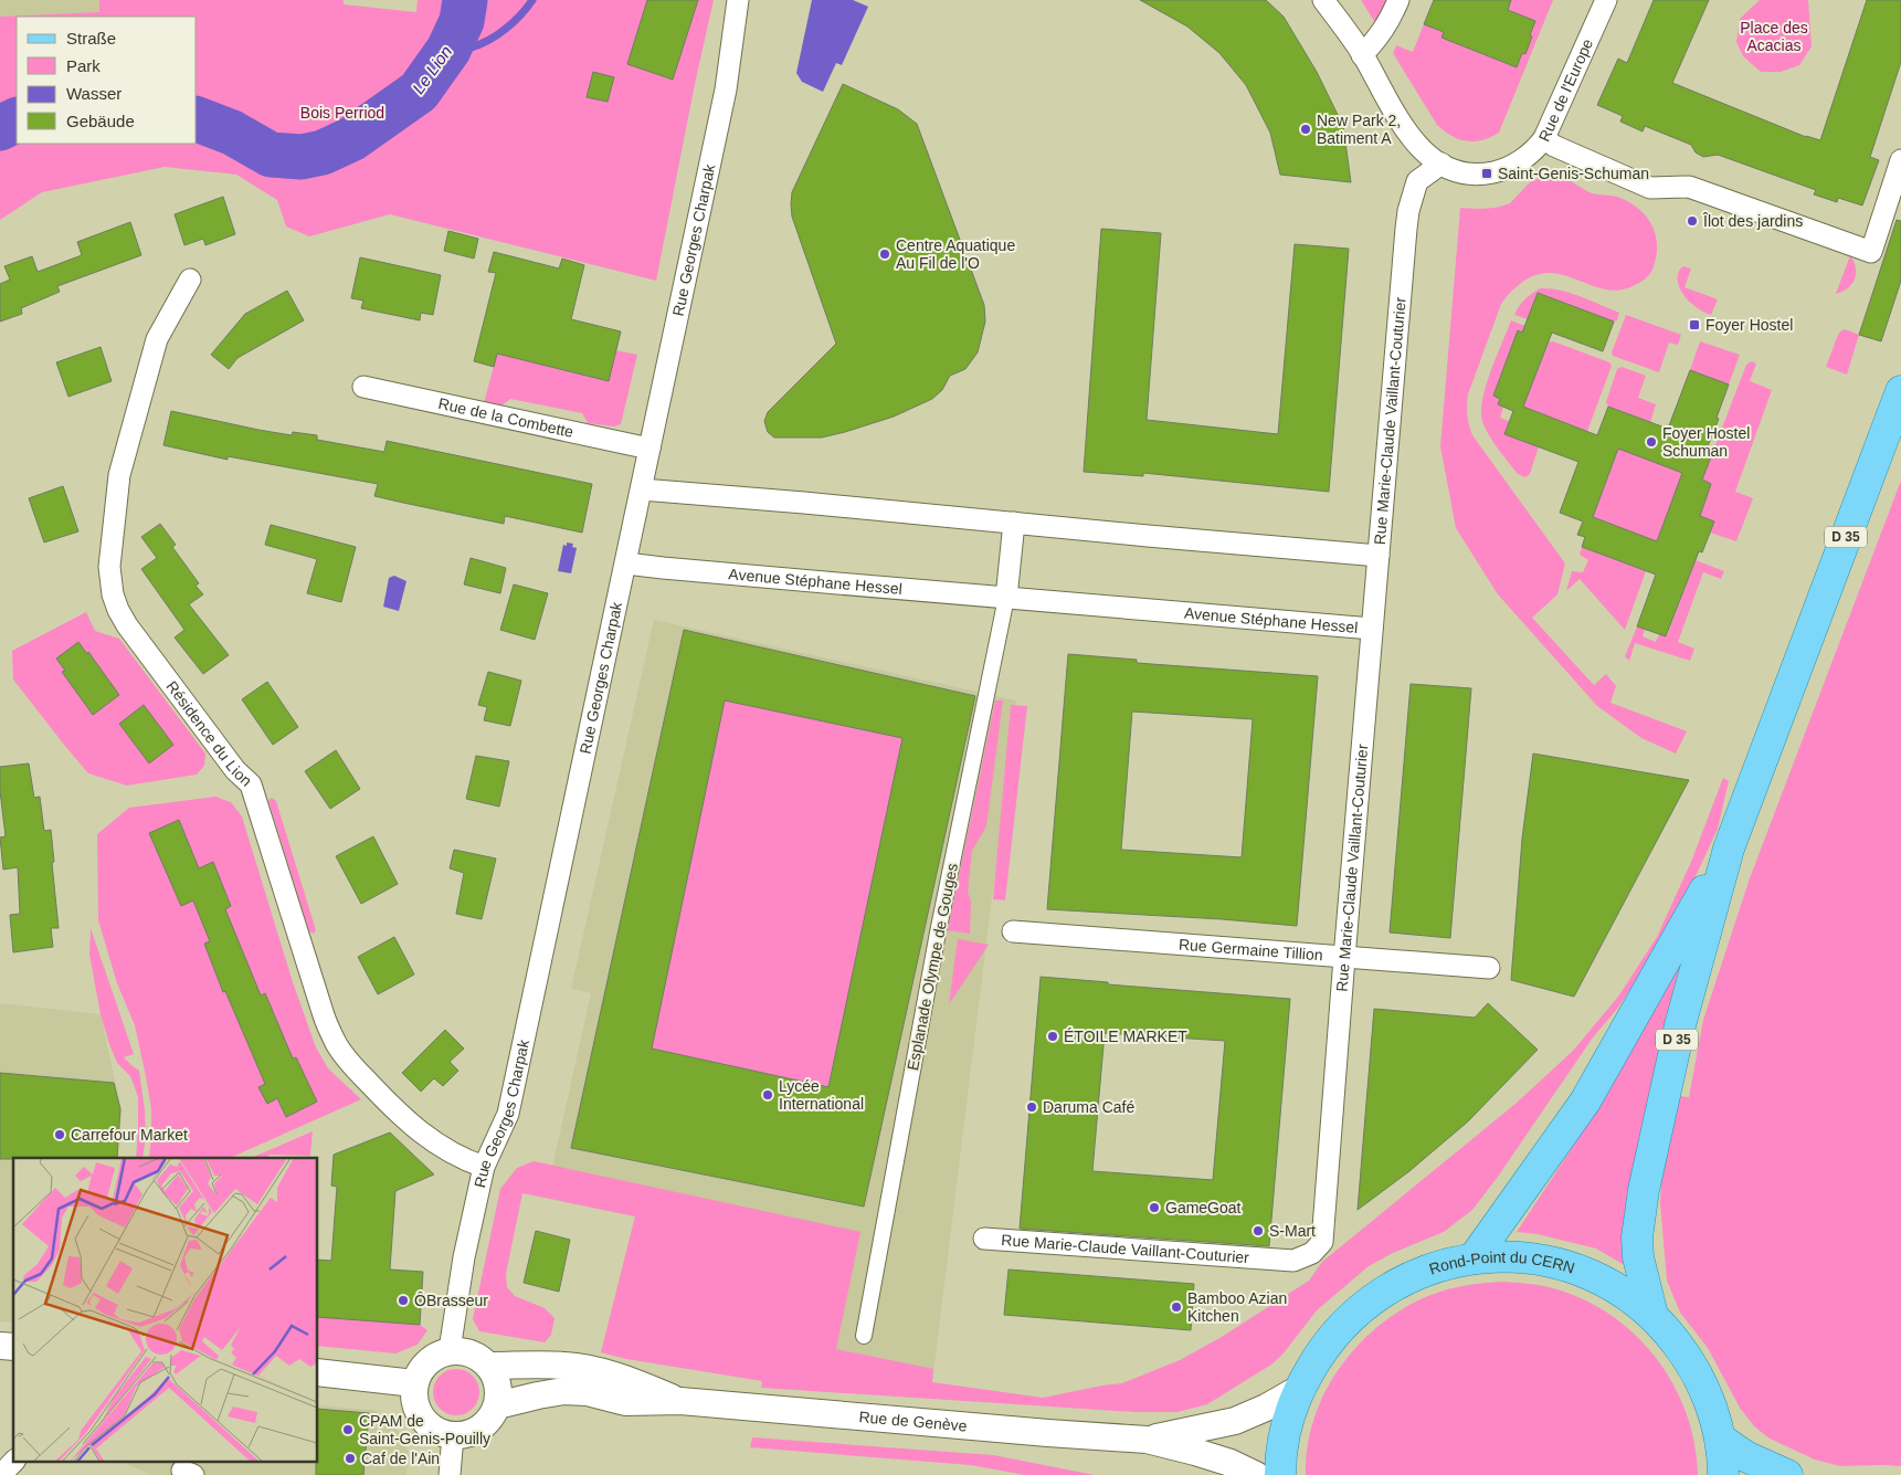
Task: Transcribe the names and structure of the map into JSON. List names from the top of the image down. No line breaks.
{"streets":{"main road":["D 35","Rond-Point du CERN"],"street":["Rue de l'Europe","Rue Georges Charpak","Rue de la Combette","Rue Marie-Claude Vaillant-Couturier","Avenue Stéphane Hessel","Résidence du Lion","Rue Germaine Tillion","Esplanade Olympe de Gouges","Rue de Genève"]},"crossings":[["Rue Georges Charpak","Rue de la Combette"],["Rue Georges Charpak","Avenue Stéphane Hessel"],["Rue Georges Charpak","Résidence du Lion"],["Rue Georges Charpak","Rue de Genève"],["Rue Marie-Claude Vaillant-Couturier","Avenue Stéphane Hessel"],["Rue Marie-Claude Vaillant-Couturier","Rue Germaine Tillion"],["D 35","Rond-Point du CERN"],["Avenue Stéphane Hessel","Esplanade Olympe de Gouges"],["Rond-Point du CERN","Rue de Genève"]],"water":["Le Lion"],"parks":["Place des Acacias","Bois Perriod"],"places":{"other":["New Park 2, Batiment A","Îlot des jardins","Centre Aquatique Au Fil de l'O","Foyer Hostel Schuman","ÉTOILE MARKET","Lycée International","Daruma Café","Carrefour Market","GameGoat","S-Mart","ÔBrasseur","Bamboo Azian Kitchen","CPAM de Saint-Genis-Pouilly","Caf de l'Ain"],"transit":["Saint-Genis-Schuman","Foyer Hostel"]},"legend":["Straße","Park","Wasser","Gebäude"]}
